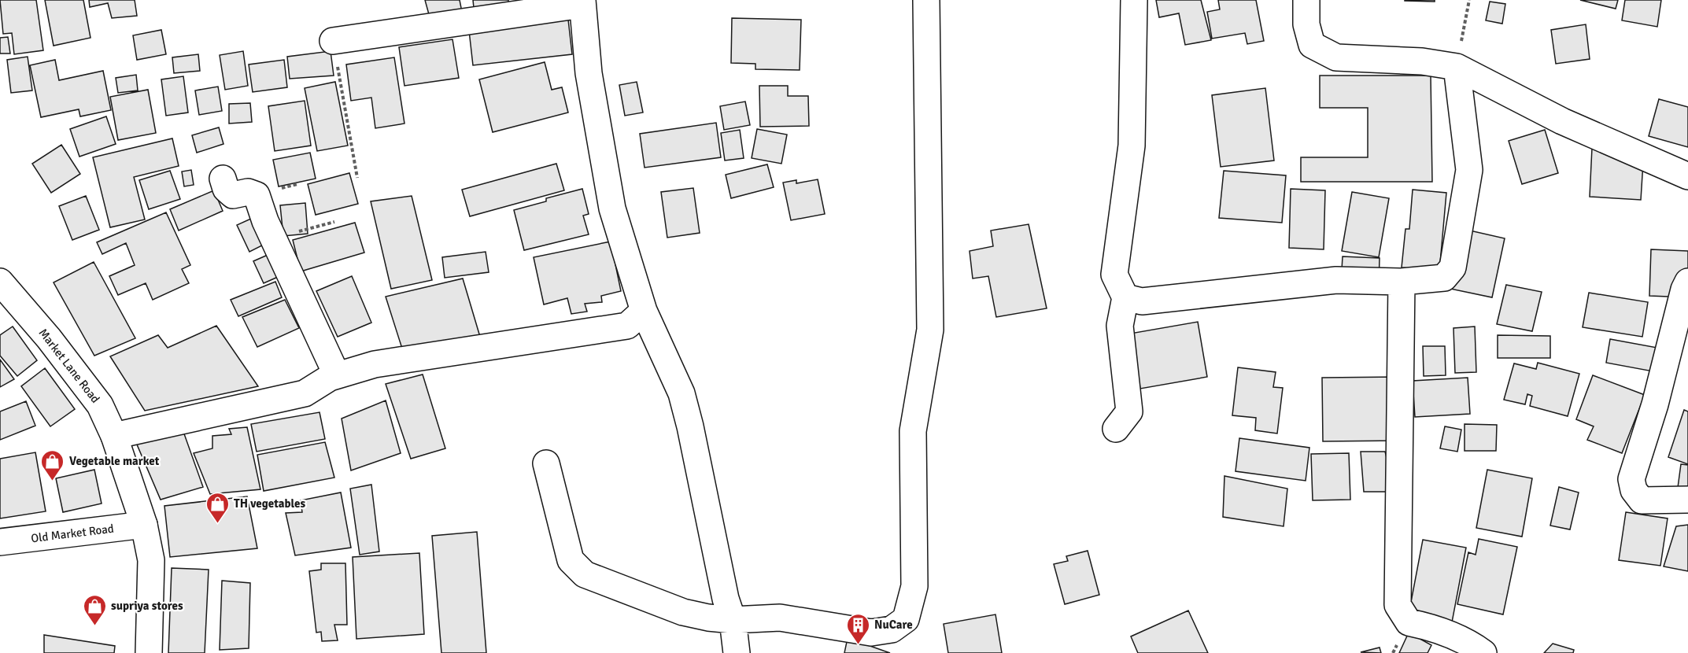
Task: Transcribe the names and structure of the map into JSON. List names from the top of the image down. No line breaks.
{"streets":{"street":["Market Lane Road","Old Market Road"]},"crossings":[["Market Lane Road","Old Market Road"]],"places":{"shop":["Vegetable market","TH vegetables","supriya stores"],"building":["NuCare"]}}
